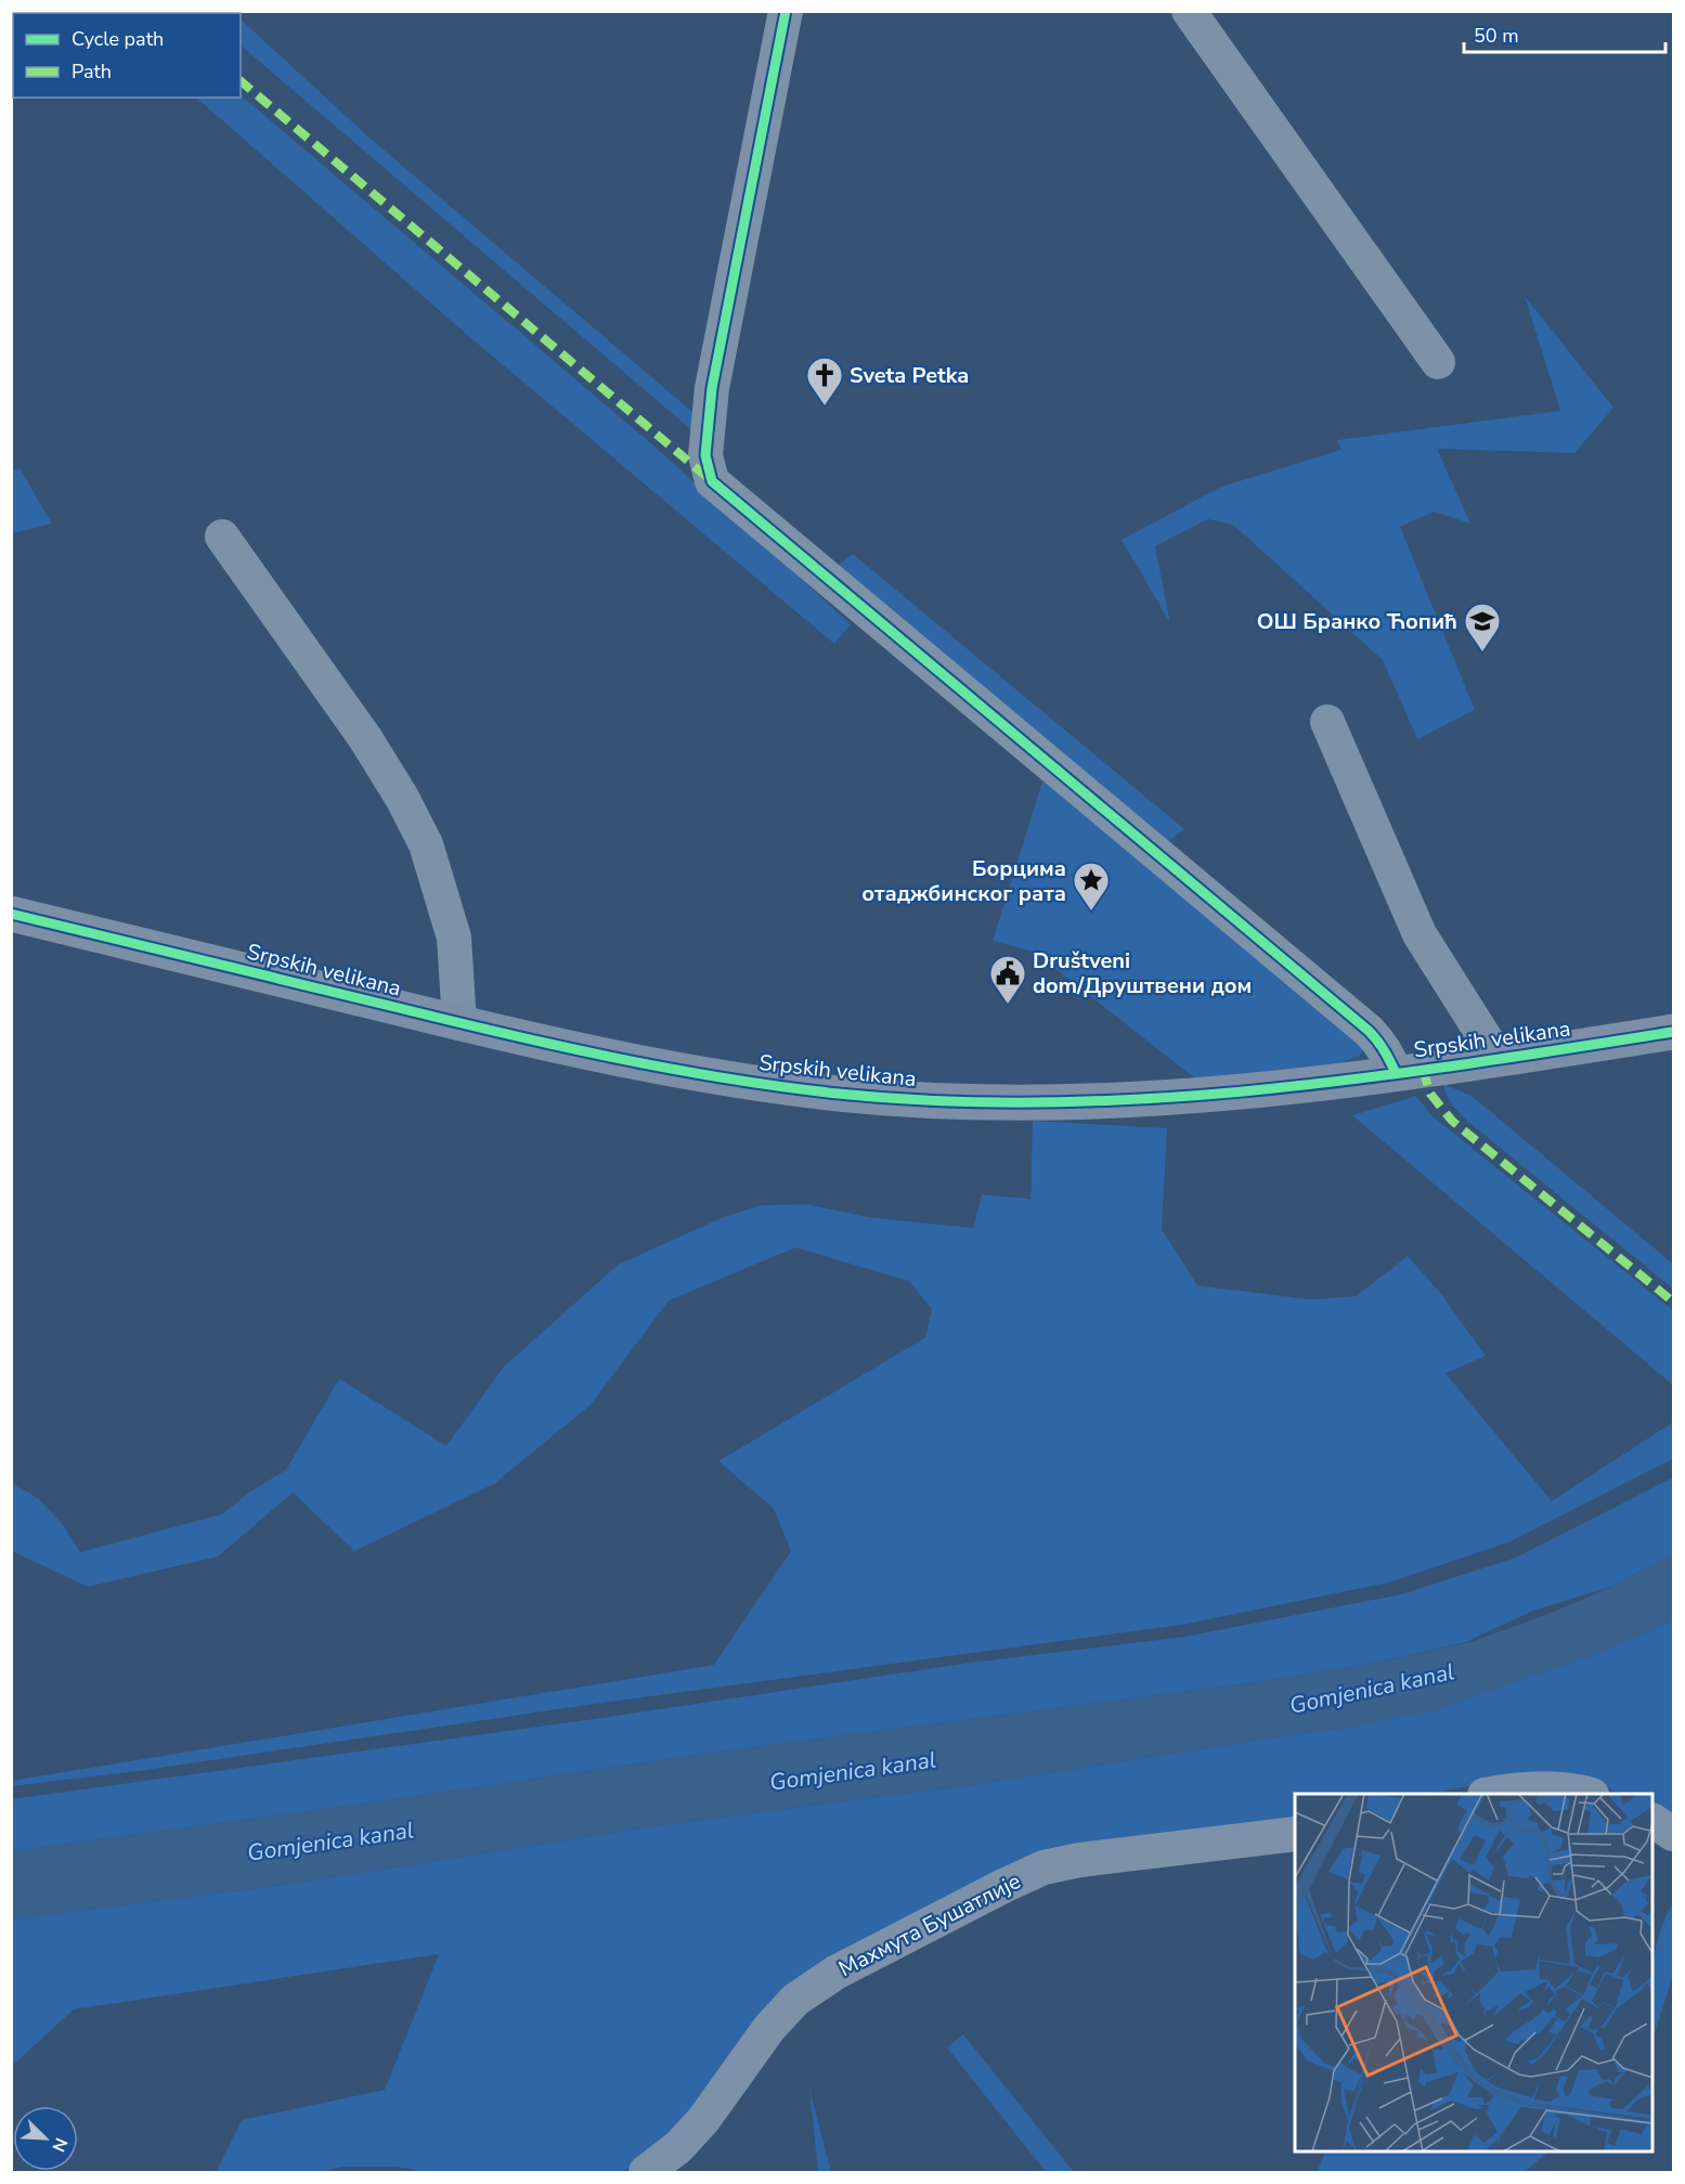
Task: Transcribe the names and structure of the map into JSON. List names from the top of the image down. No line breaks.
{"streets":{"main road":["Srpskih velikana"],"street":["Махмута Бушатлије"]},"water":["Gomjenica kanal"],"places":{"church":["Sveta Petka"],"school or university":["ОШ Бранко Ћопић"],"place":["Борцима отаджбинског рата"],"public building":["Društveni dom/Друштвени дом"]},"legend":["Cycle path","Path"],"scale_bar":"50 m","north":"bottom right"}
